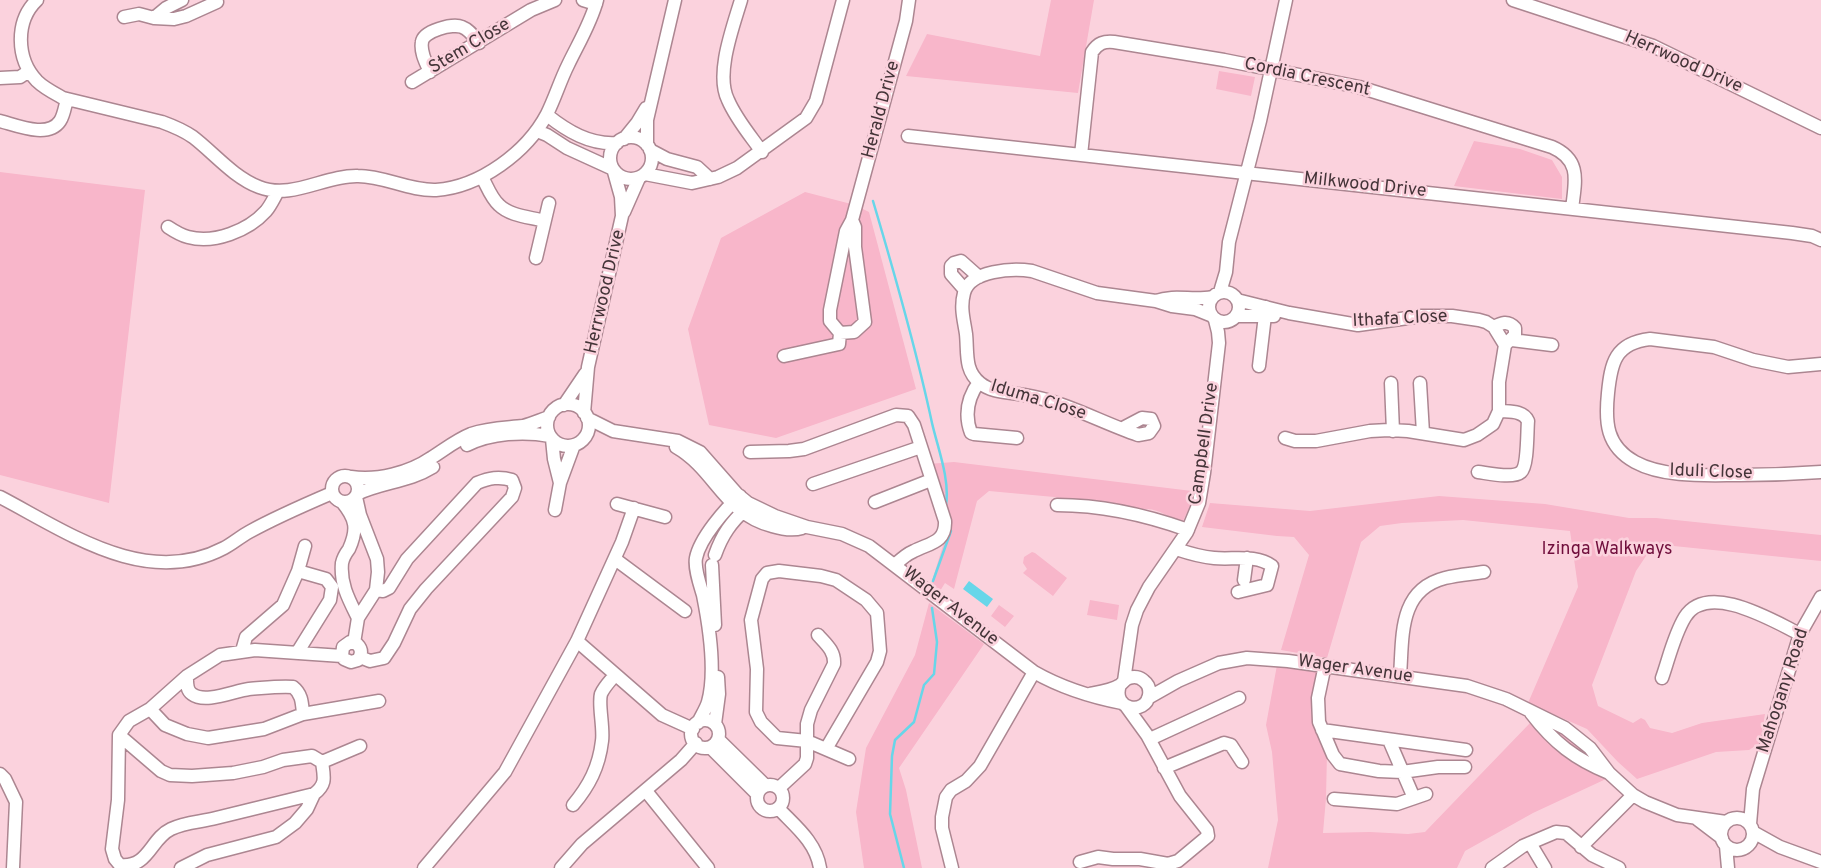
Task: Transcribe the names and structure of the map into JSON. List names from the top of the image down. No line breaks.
{"streets":{"street":["Stem Close","Herrwood Drive","Cordia Crescent","Herald Drive","Milkwood Drive","Ithafa Close","Iduma Close","Campbell Drive","Iduli Close","Wager Avenue","Mahogany Road"]},"crossings":[["Cordia Crescent","Milkwood Drive"],["Campbell Drive","Wager Avenue"],["Wager Avenue","Mahogany Road"]],"parks":["Izinga Walkways"]}
